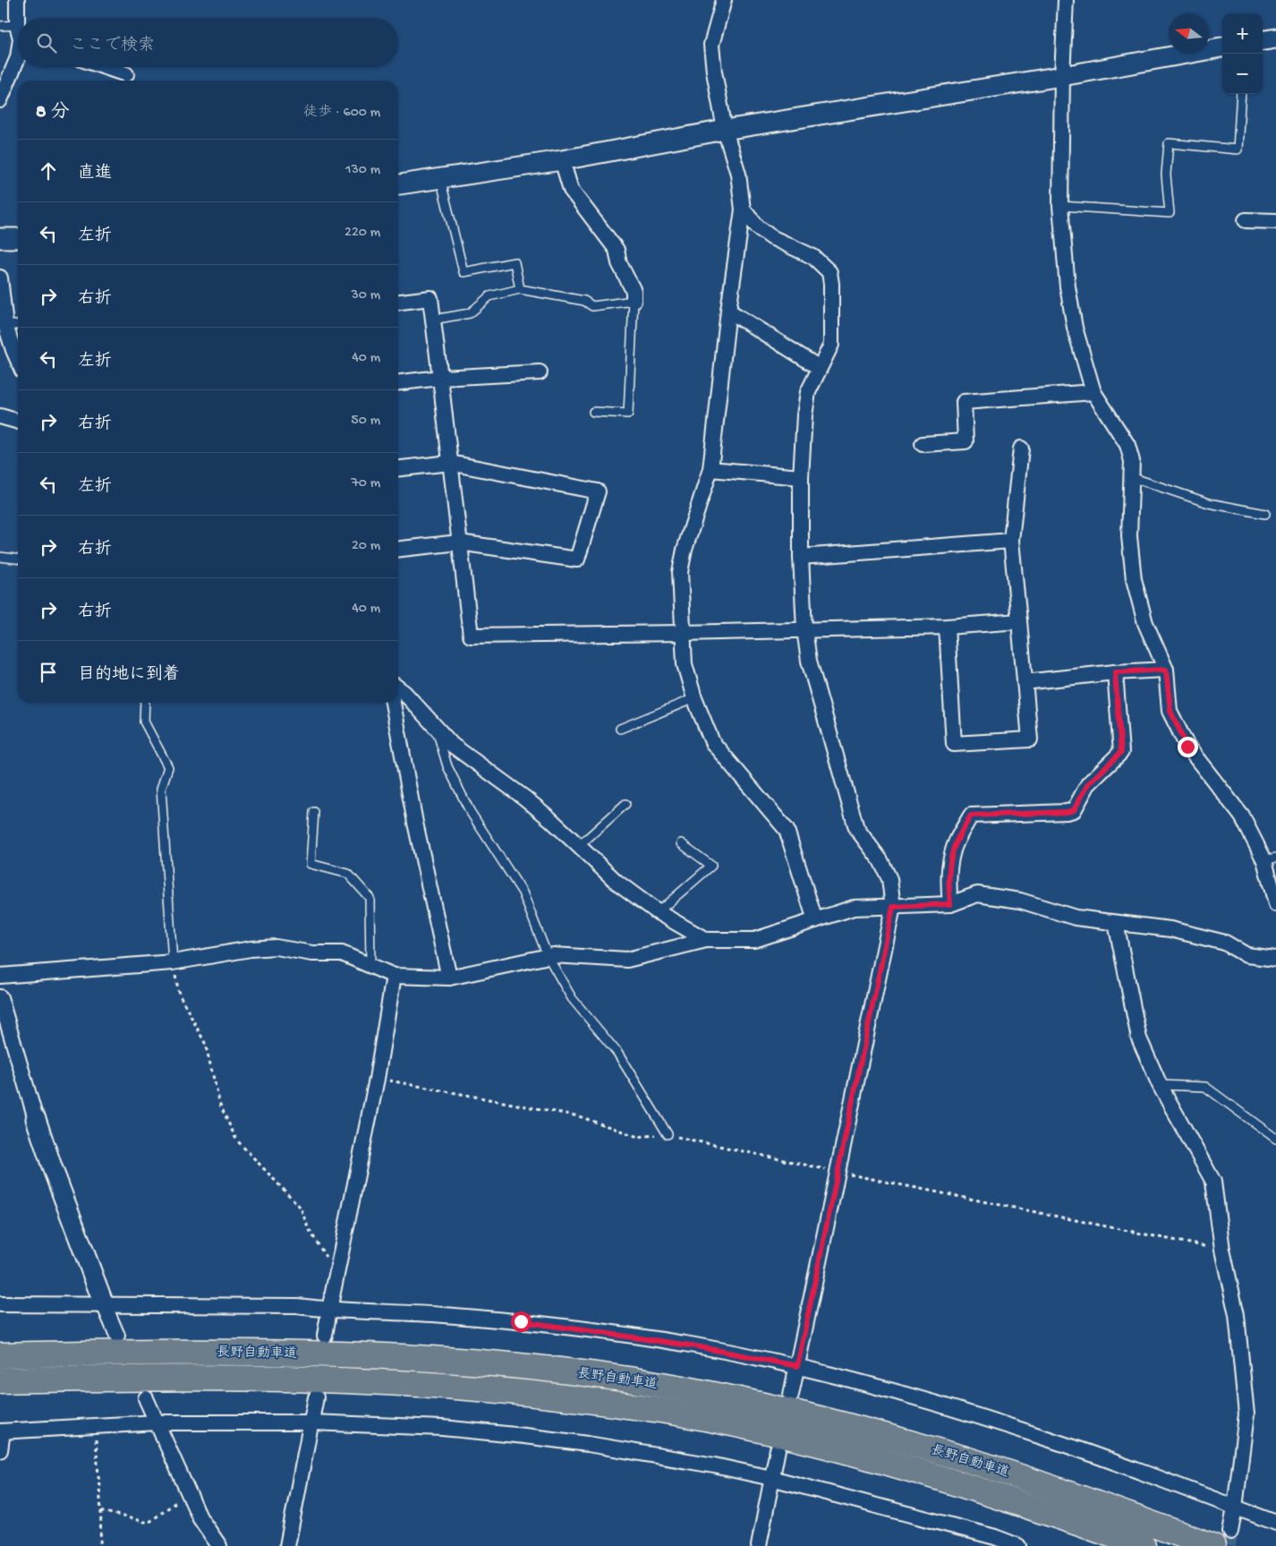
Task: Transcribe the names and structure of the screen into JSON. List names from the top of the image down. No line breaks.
{"streets":{"highway":["長野自動車道"]},"north":"left","page":{"map_buttons":["+","−"],"search":"ここで検索","heading":["8 分","徒歩 · 600 m"],"list":[["直進","130 m"],["左折","220 m"],["右折","30 m"],["左折","40 m"],["右折","50 m"],["左折","70 m"],["右折","20 m"],["右折","40 m"],"目的地に到着"]}}
